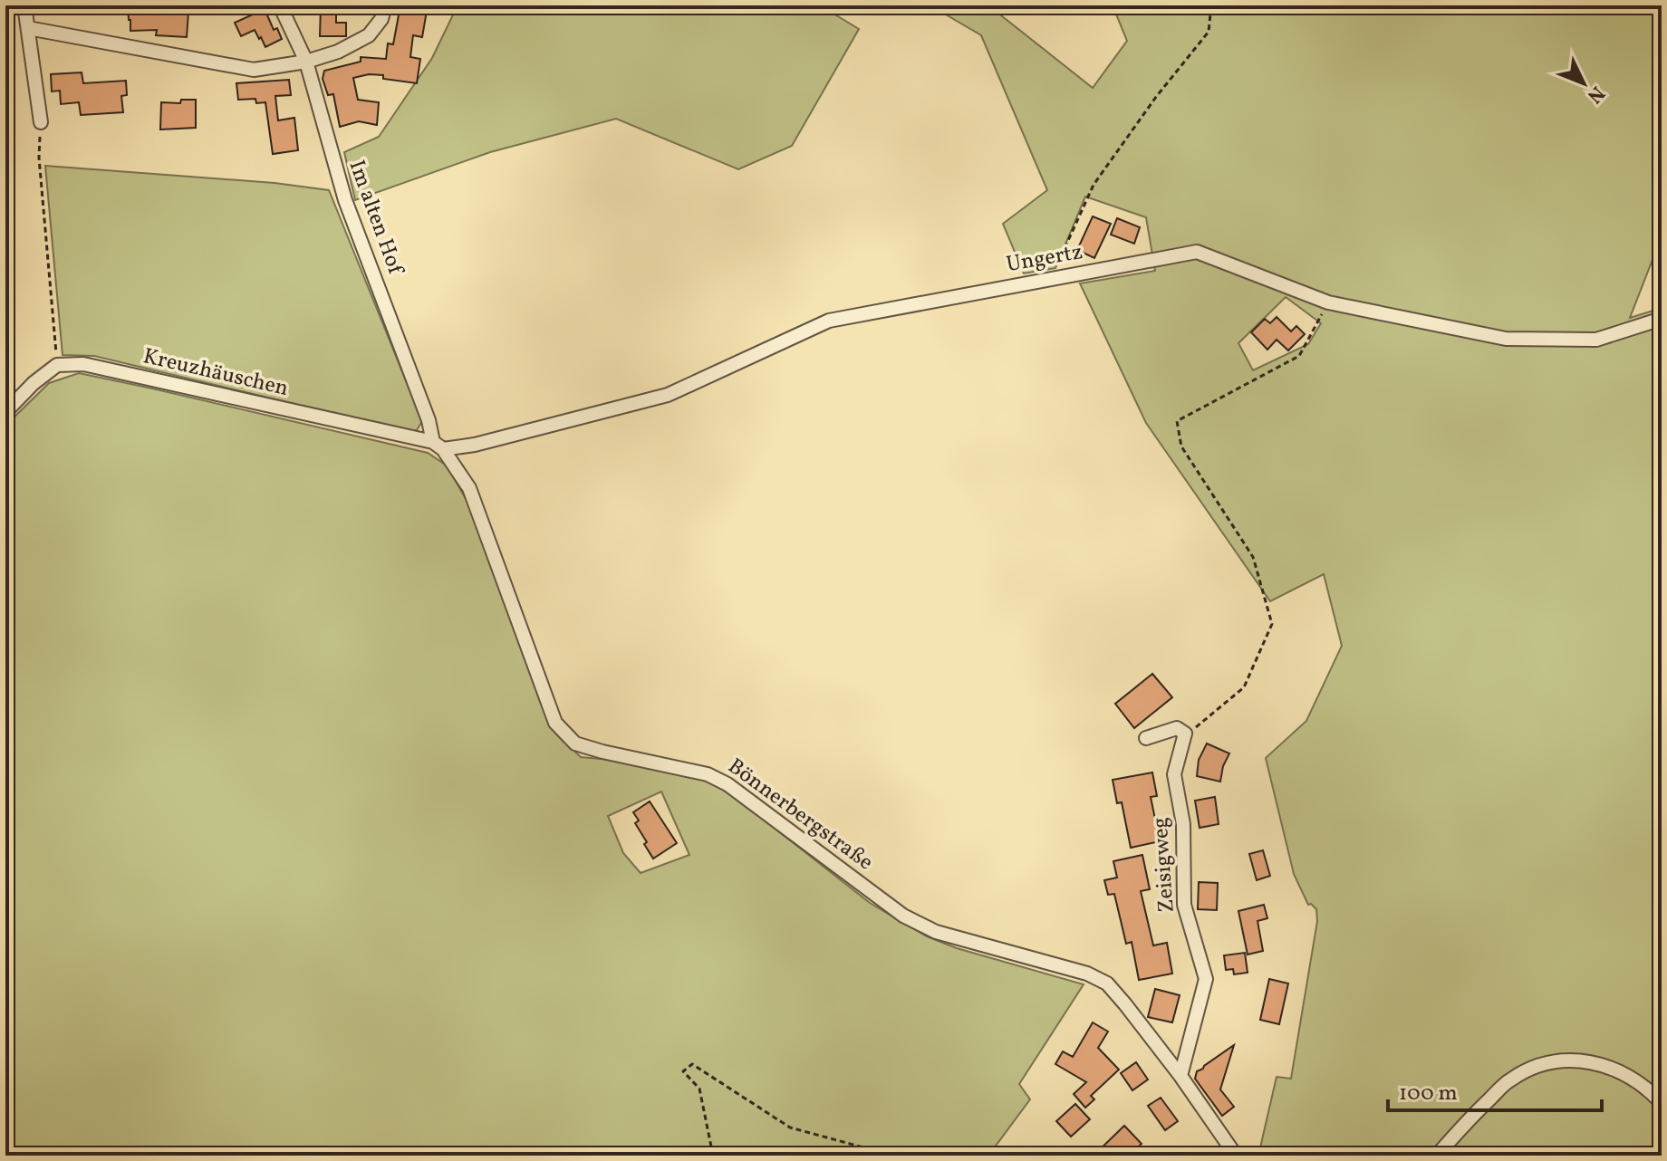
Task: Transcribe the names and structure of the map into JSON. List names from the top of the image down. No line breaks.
{"streets":{"street":["Im alten Hof","Ungertz","Kreuzhäuschen","Bönnerbergstraße","Zeisigweg"]},"crossings":[["Im alten Hof","Ungertz"],["Im alten Hof","Kreuzhäuschen"],["Im alten Hof","Bönnerbergstraße"],["Ungertz","Kreuzhäuschen"],["Ungertz","Bönnerbergstraße"],["Kreuzhäuschen","Bönnerbergstraße"],["Bönnerbergstraße","Zeisigweg"]],"scale_bar":"100 m","north":"bottom right"}
